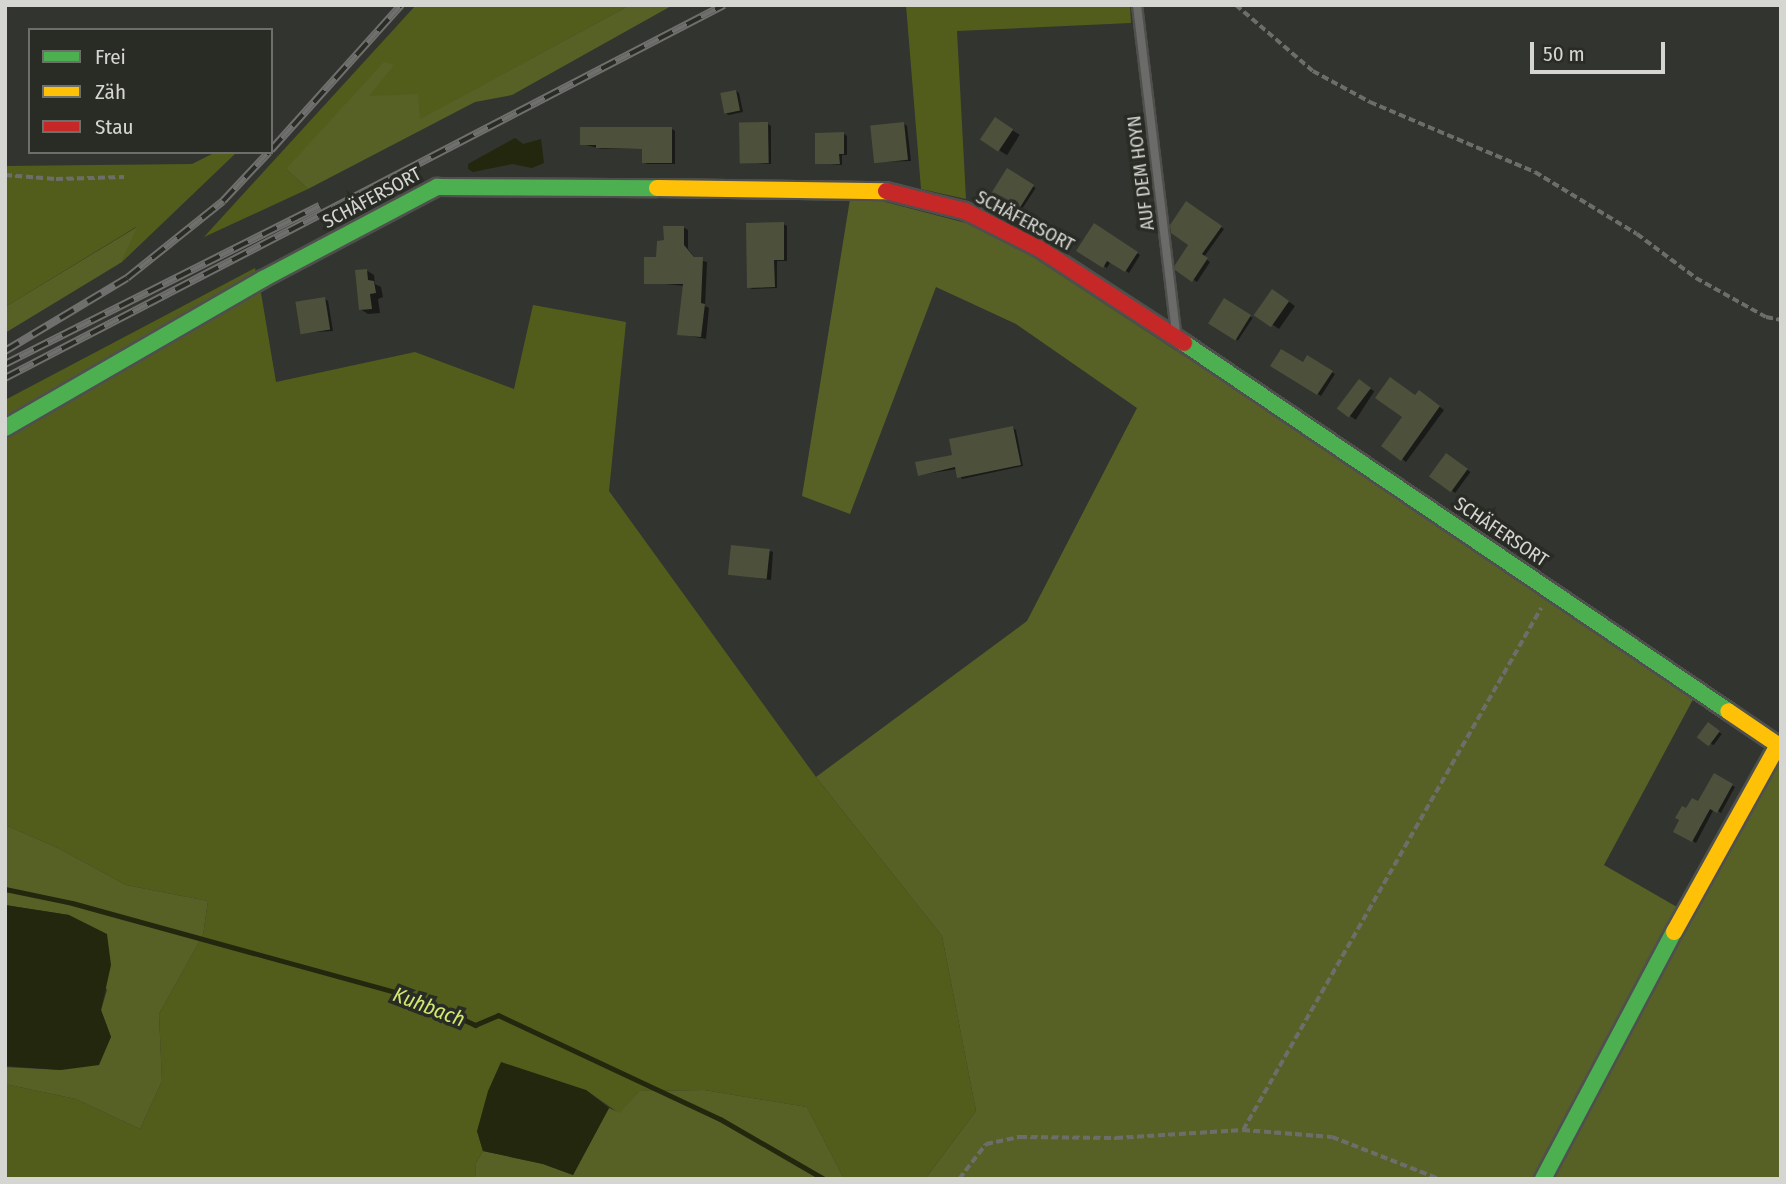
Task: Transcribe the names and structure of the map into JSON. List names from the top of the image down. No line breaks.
{"streets":{"street":["SCHÄFERSORT"],"lane":["AUF DEM HOYN"]},"crossings":[["AUF DEM HOYN","SCHÄFERSORT"]],"water":["Kuhbach"],"legend":["Frei","Zäh","Stau"],"scale_bar":"50 m"}
